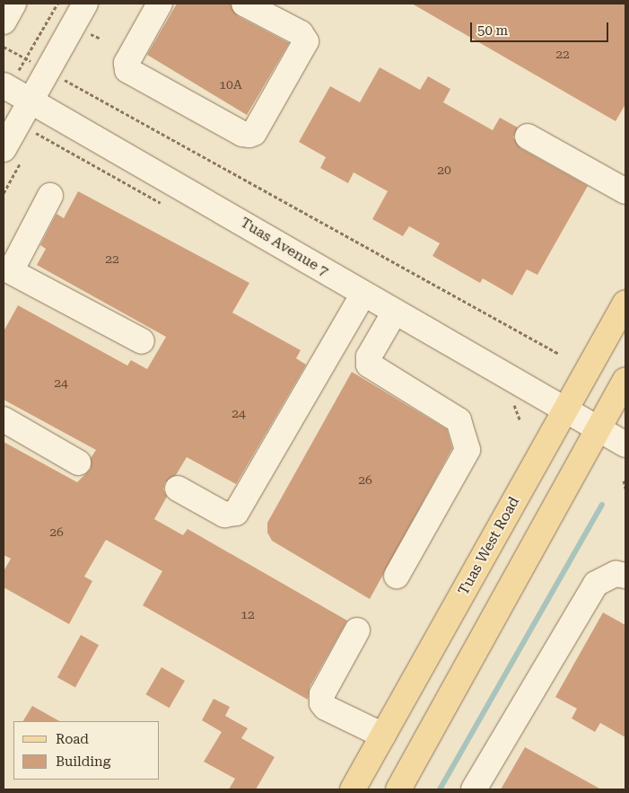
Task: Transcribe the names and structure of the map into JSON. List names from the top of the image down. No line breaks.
{"streets":{"main road":["Tuas West Road"],"street":["Tuas Avenue 7"]},"crossings":[["Tuas Avenue 7","Tuas West Road"]],"house_numbers":["22","10A","20","22","24","24","26","26","12"],"legend":["Road","Building"],"scale_bar":"50 m"}
